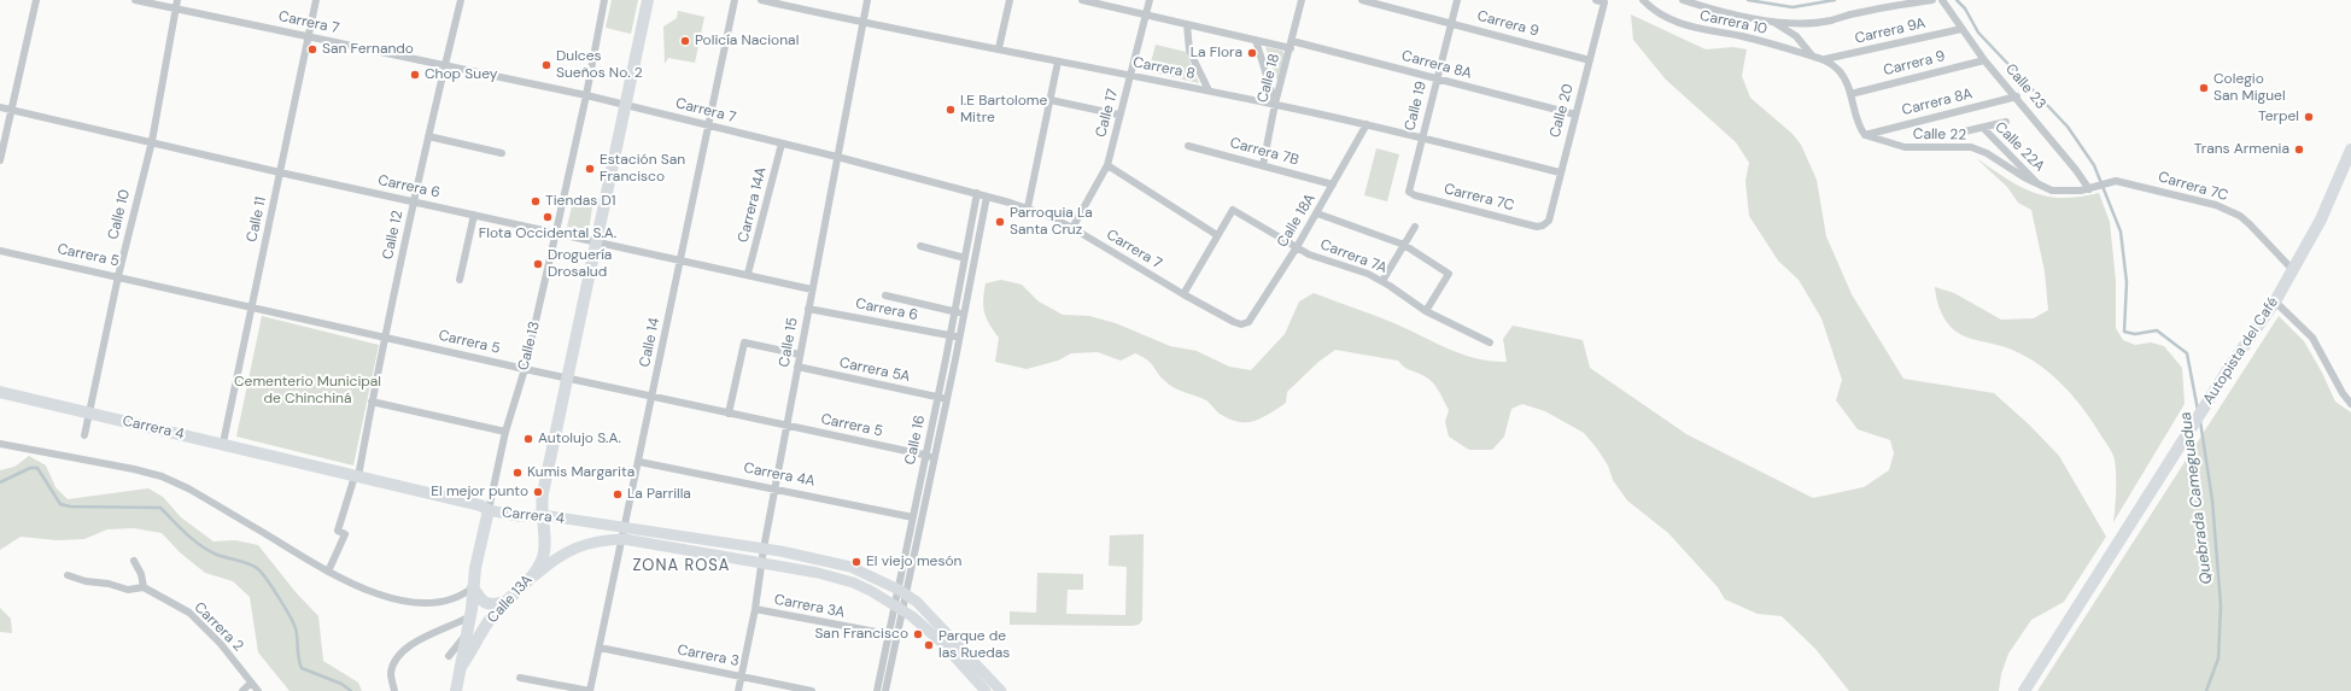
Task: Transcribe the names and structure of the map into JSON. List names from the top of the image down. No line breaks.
{"streets":{"main road":["Calle 13","Autopista del Café","Carrera 4","Calle 13A"],"street":["Carrera 7","Carrera 10","Carrera 9","Carrera 9A","Carrera 8A","Carrera 8","Calle 18","Calle 23","Calle 19","Calle 20","Calle 17","Calle 22","Calle 22A","Carrera 7B","Carrera 6","Carrera 7C","Carrera 14A","Calle 10","Calle 11","Calle 18A","Calle 12","Carrera 5","Carrera 7A","Calle 14","Calle 15","Carrera 5A","Calle 16","Carrera 4A","Carrera 3A","Carrera 2","Carrera 3"]},"crossings":[["Carrera 7","Calle 17"],["Carrera 7","Carrera 14A"],["Carrera 7","Calle 10"],["Carrera 7","Calle 11"],["Carrera 7","Calle 18A"],["Carrera 7","Calle 12"],["Carrera 7","Calle 14"],["Carrera 7","Calle 15"],["Carrera 7","Calle 13"],["Carrera 7","Calle 16"],["Carrera 7","Calle 13A"],["Carrera 10","Carrera 9A"],["Carrera 9","Calle 23"],["Carrera 9","Calle 19"],["Carrera 9","Calle 20"],["Carrera 9A","Calle 23"],["Carrera 8A","Calle 18"],["Carrera 8A","Calle 23"],["Carrera 8A","Calle 19"],["Carrera 8A","Calle 20"],["Carrera 8A","Calle 17"],["Carrera 8A","Calle 22"],["Carrera 8","Calle 18"],["Carrera 8","Calle 19"],["Carrera 8","Calle 20"],["Carrera 8","Calle 17"],["Carrera 8","Calle 18A"],["Carrera 8","Calle 15"],["Calle 18","Carrera 7B"],["Calle 23","Calle 22"],["Calle 23","Carrera 7C"],["Calle 19","Carrera 7C"],["Calle 20","Carrera 7C"],["Calle 22","Calle 22A"],["Calle 22","Carrera 7C"],["Carrera 7B","Calle 18A"],["Carrera 6","Carrera 14A"],["Carrera 6","Calle 10"],["Carrera 6","Calle 11"],["Carrera 6","Calle 12"],["Carrera 6","Calle 14"],["Carrera 6","Calle 15"],["Carrera 6","Calle 13"],["Carrera 6","Calle 16"],["Carrera 6","Calle 13A"],["Carrera 7C","Autopista del Café"],["Calle 10","Carrera 5"],["Calle 10","Carrera 4"],["Calle 11","Carrera 5"],["Calle 11","Carrera 4"],["Calle 18A","Carrera 7A"],["Calle 12","Carrera 5"],["Calle 12","Carrera 4"],["Carrera 5","Calle 14"],["Carrera 5","Calle 15"],["Carrera 5","Calle 13"],["Carrera 5","Calle 16"],["Carrera 5","Calle 13A"],["Calle 14","Carrera 4"],["Calle 14","Carrera 4A"],["Calle 14","Carrera 3"],["Calle 15","Carrera 5A"],["Calle 15","Carrera 4"],["Calle 15","Carrera 4A"],["Calle 15","Carrera 3A"],["Calle 15","Carrera 3"],["Calle 13","Carrera 4"],["Calle 13","Calle 13A"],["Carrera 5A","Calle 16"],["Carrera 4","Calle 16"],["Carrera 4","Calle 13A"],["Calle 16","Carrera 4A"],["Calle 16","Carrera 3A"]],"districts":["ZONA ROSA"],"water":["Quebrada Cameguadua"],"parks":["Cementerio Municipal de Chinchiná"],"places":["Policía Nacional","San Fernando","La Flora","Dulces Sueños No. 2","Chop Suey","Colegio San Miguel","I.E Bartolome Mitre","Terpel","Trans Armenia","Estación San Francisco","Tiendas D1","Flota Occidental S.A.","Parroquia La Santa Cruz","Droguería Drosalud","Autolujo S.A.","Kumis Margarita","El mejor punto","La Parrilla","El viejo mesón","San Francisco","Parque de las Ruedas"]}
